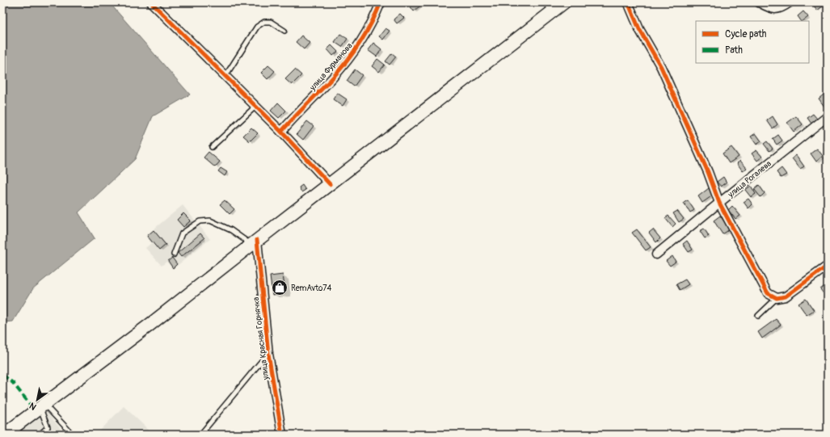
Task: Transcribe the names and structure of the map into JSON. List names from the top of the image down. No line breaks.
{"streets":{"street":["улица Фурманова","улица Рогалева","улица Красная Горнячка"]},"places":{"shop":["RemAvto74"]},"legend":["Cycle path","Path"],"north":"bottom left"}
